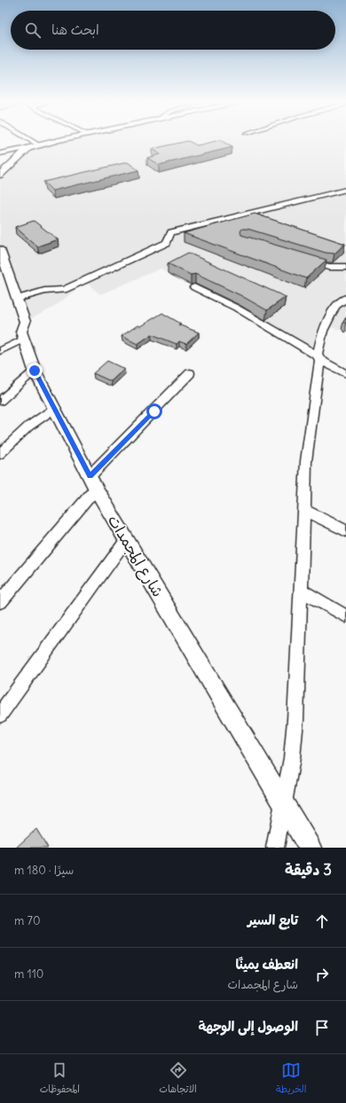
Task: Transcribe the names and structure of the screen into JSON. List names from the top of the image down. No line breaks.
{"streets":{"main road":["شارع المجمدات"]},"page":{"search":"ابحث هنا","heading":["3 دقيقة","سيرًا · 180 m"],"list":[["تابع السير","70 m"],["انعطف يمينًا","شارع المجمدات","110 m"],"الوصول إلى الوجهة"],"nav":["الخريطة","الاتجاهات","المحفوظات"]}}
